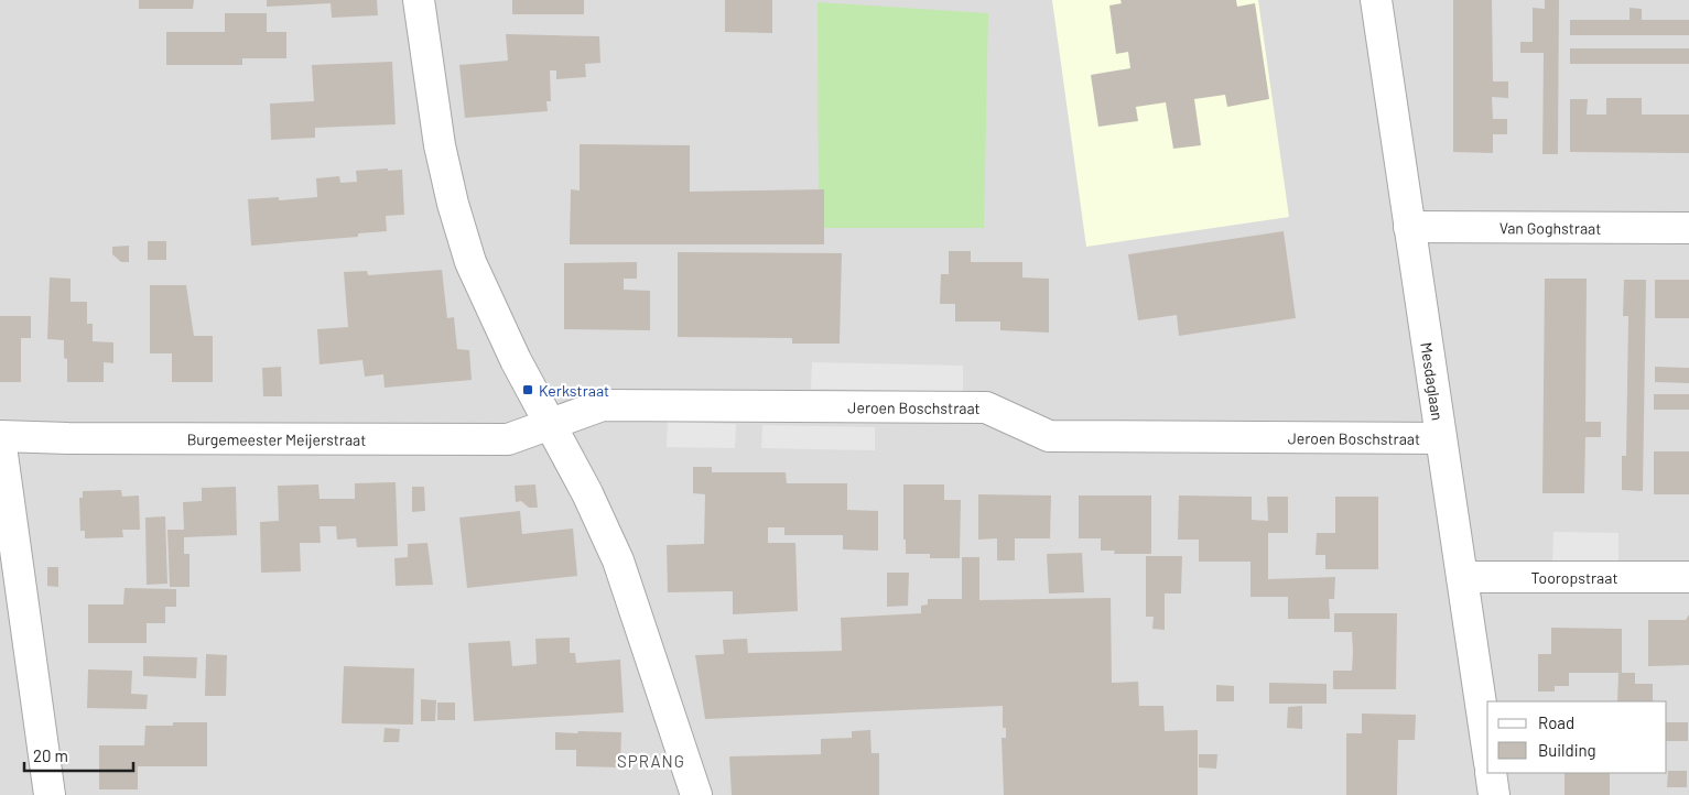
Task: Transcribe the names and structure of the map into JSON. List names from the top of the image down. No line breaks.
{"streets":{"street":["Van Goghstraat","Mesdaglaan","Jeroen Boschstraat","Burgemeester Meijerstraat","Tooropstraat"]},"crossings":[["Van Goghstraat","Mesdaglaan"],["Mesdaglaan","Jeroen Boschstraat"],["Mesdaglaan","Tooropstraat"],["Jeroen Boschstraat","Burgemeester Meijerstraat"]],"districts":["SPRANG"],"places":{"transit":["Kerkstraat"]},"legend":["Road","Building"],"scale_bar":"20 m"}
